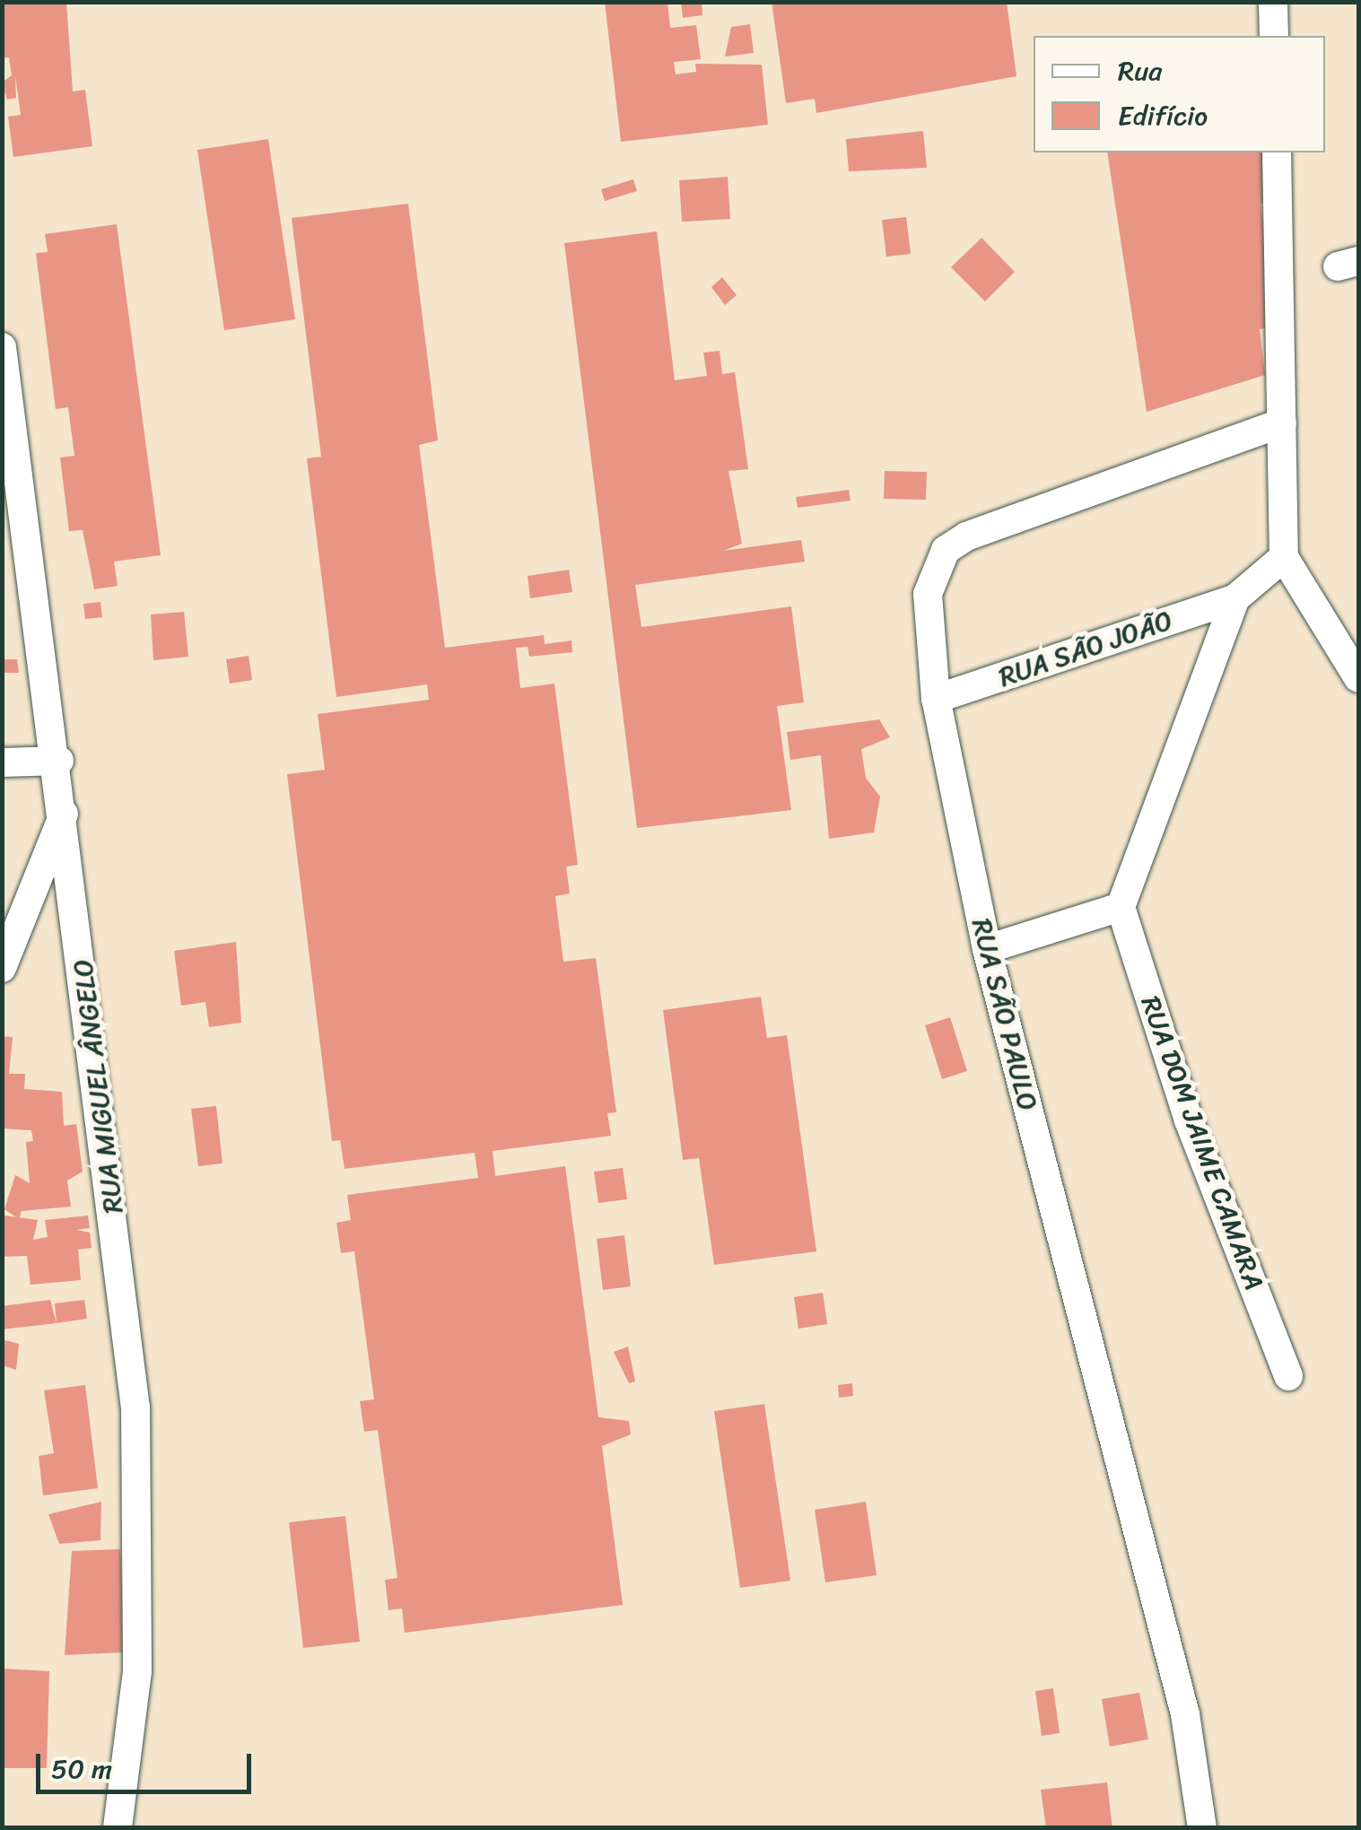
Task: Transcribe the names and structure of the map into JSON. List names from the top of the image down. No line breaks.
{"streets":{"street":["RUA SÃO JOÃO","RUA SÃO PAULO","RUA MIGUEL ÂNGELO","RUA DOM JAIME CAMARA"]},"crossings":[["RUA SÃO JOÃO","RUA SÃO PAULO"]],"legend":["Rua","Edifício"],"scale_bar":"50 m"}
